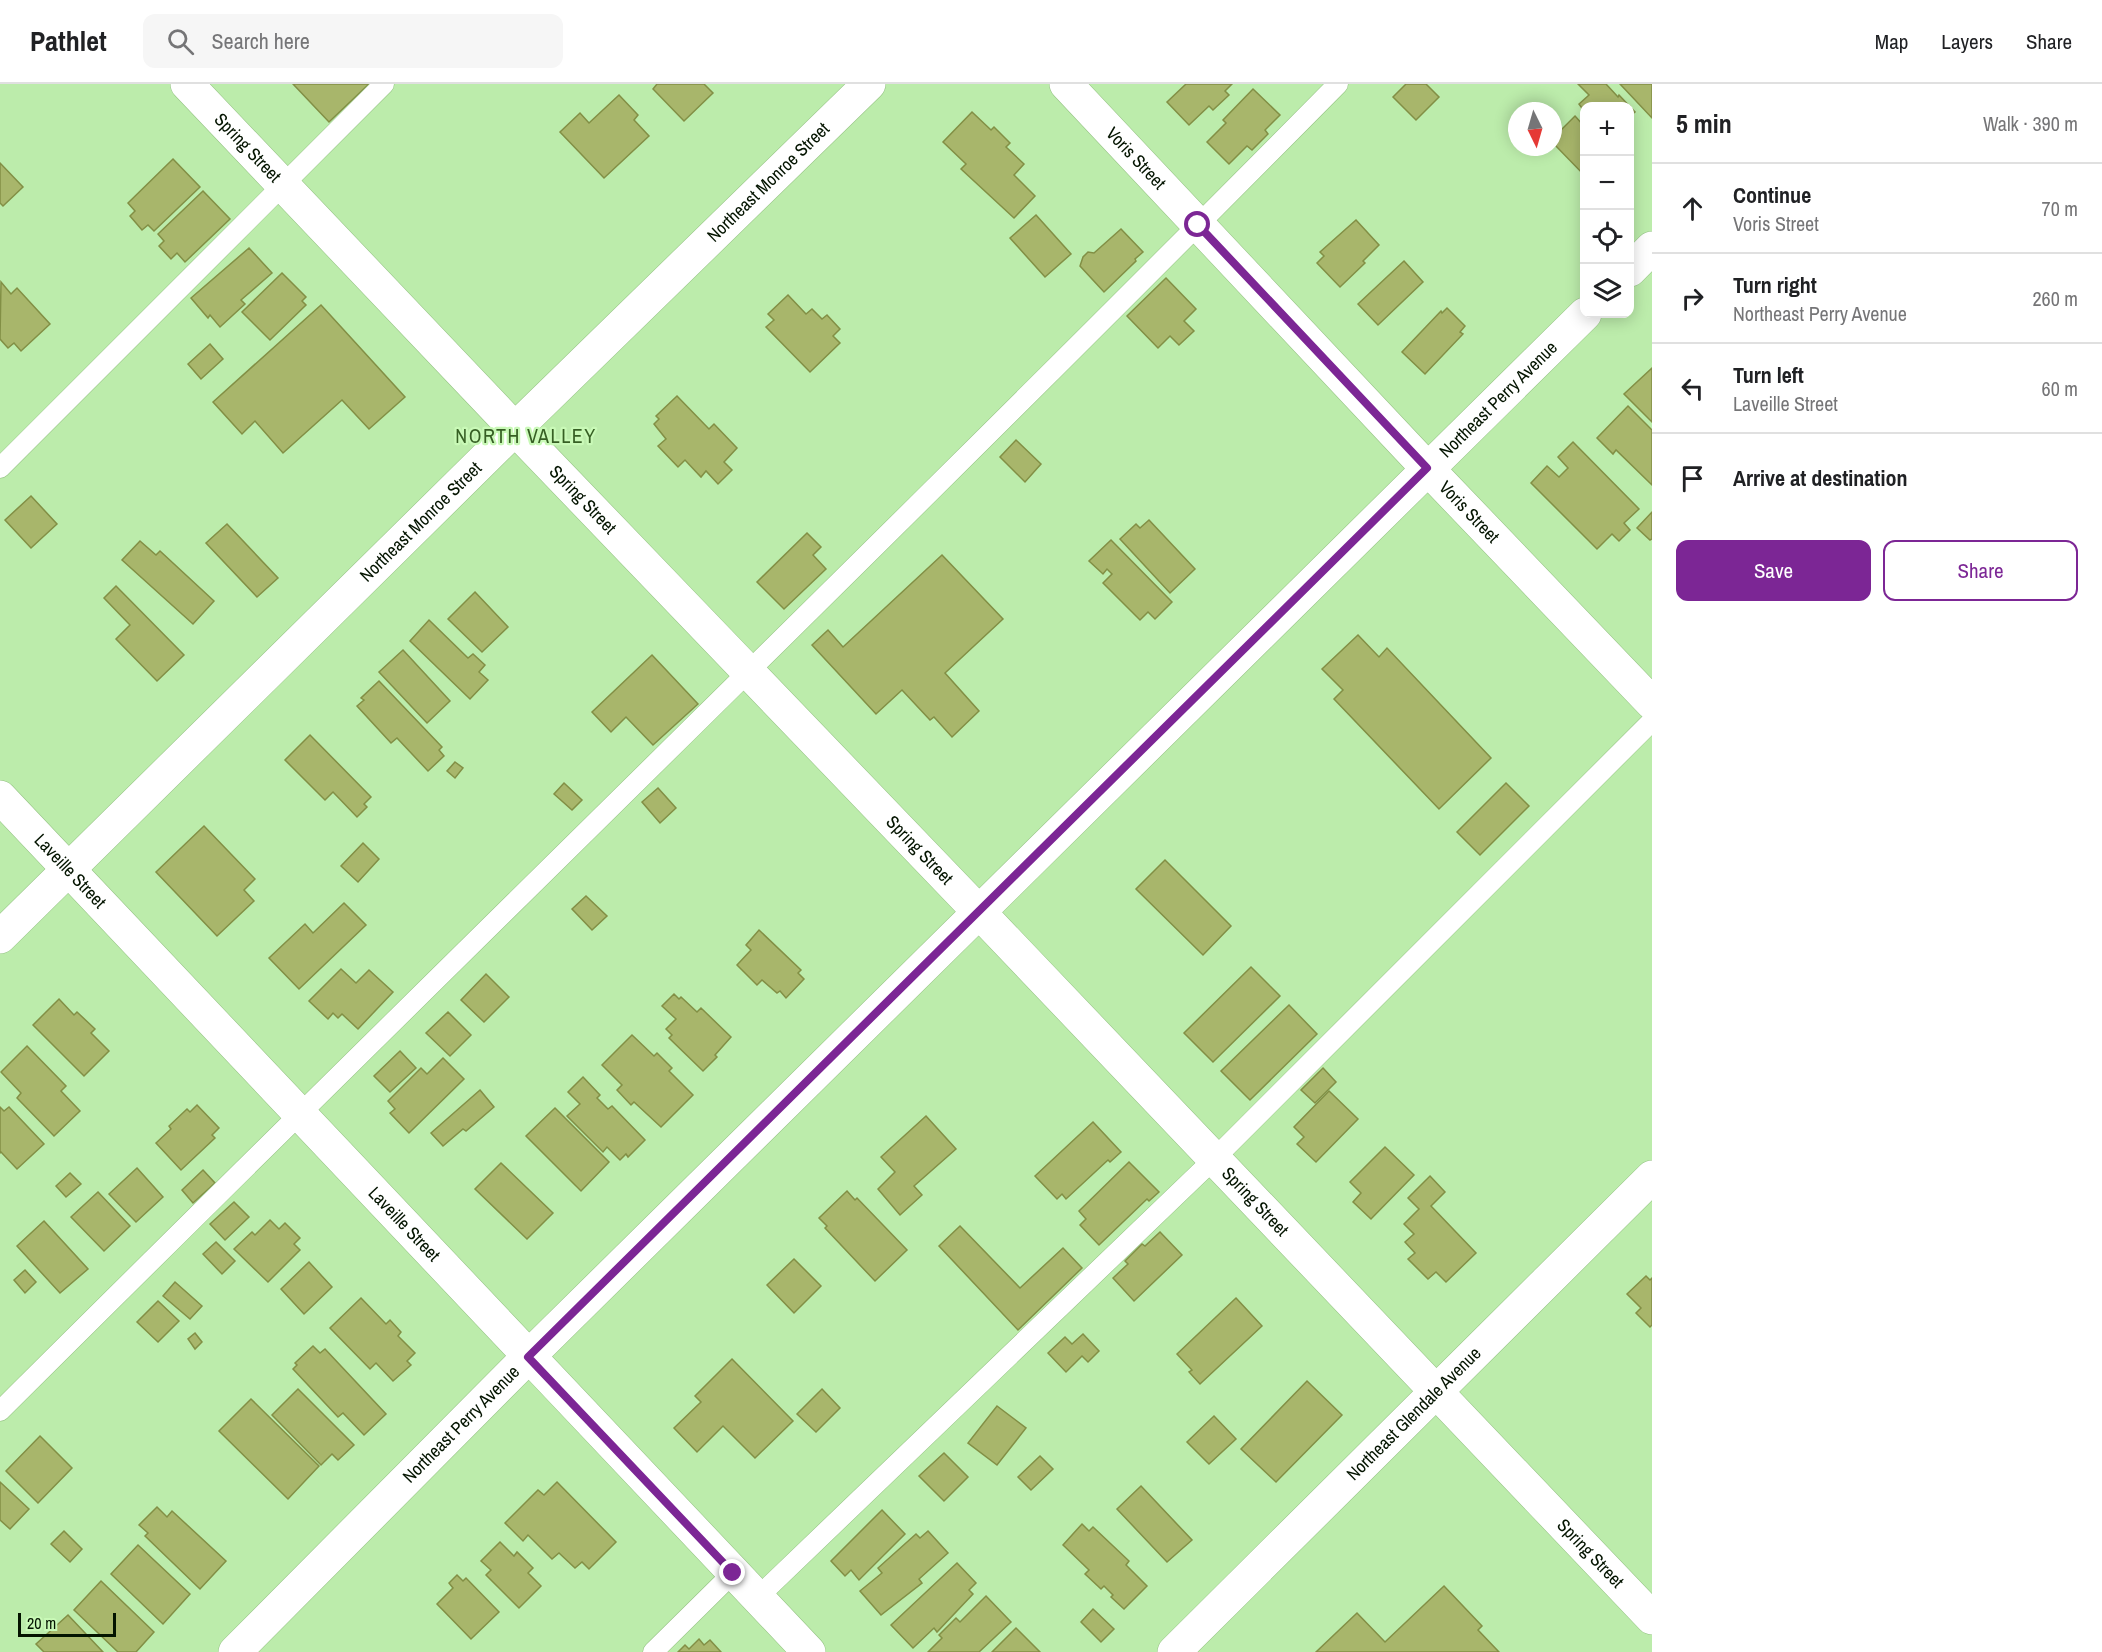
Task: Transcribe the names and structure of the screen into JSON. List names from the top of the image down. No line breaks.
{"streets":{"street":["Spring Street","Voris Street","Northeast Monroe Street","Northeast Perry Avenue","Laveille Street","Northeast Glendale Avenue"]},"crossings":[["Spring Street","Northeast Monroe Street"],["Spring Street","Northeast Perry Avenue"],["Spring Street","Northeast Glendale Avenue"],["Voris Street","Northeast Perry Avenue"],["Northeast Monroe Street","Laveille Street"],["Northeast Perry Avenue","Laveille Street"]],"districts":["NORTH VALLEY"],"scale_bar":"20 m","north":"bottom","page":{"header":"Pathlet","search":"Search here","nav":["Map","Layers","Share"],"heading":["5 min","Walk · 390 m"],"map_buttons":["+","−"],"list":[["Continue","Voris Street","70 m"],["Turn right","Northeast Perry Avenue","260 m"],["Turn left","Laveille Street","60 m"],"Arrive at destination"],"buttons":["Save","Share"],"scale":"20 m"}}
